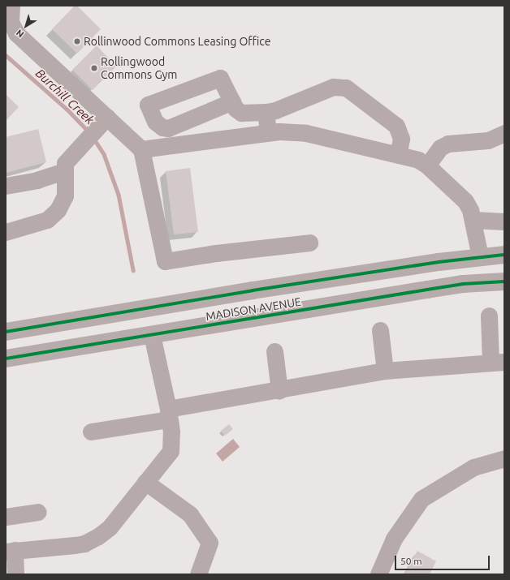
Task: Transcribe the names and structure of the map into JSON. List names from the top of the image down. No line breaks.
{"streets":{"main road":["MADISON AVENUE"]},"water":["Burchill Creek"],"places":["Rollinwood Commons Leasing Office","Rollingwood Commons Gym"],"scale_bar":"50 m","north":"bottom left"}
